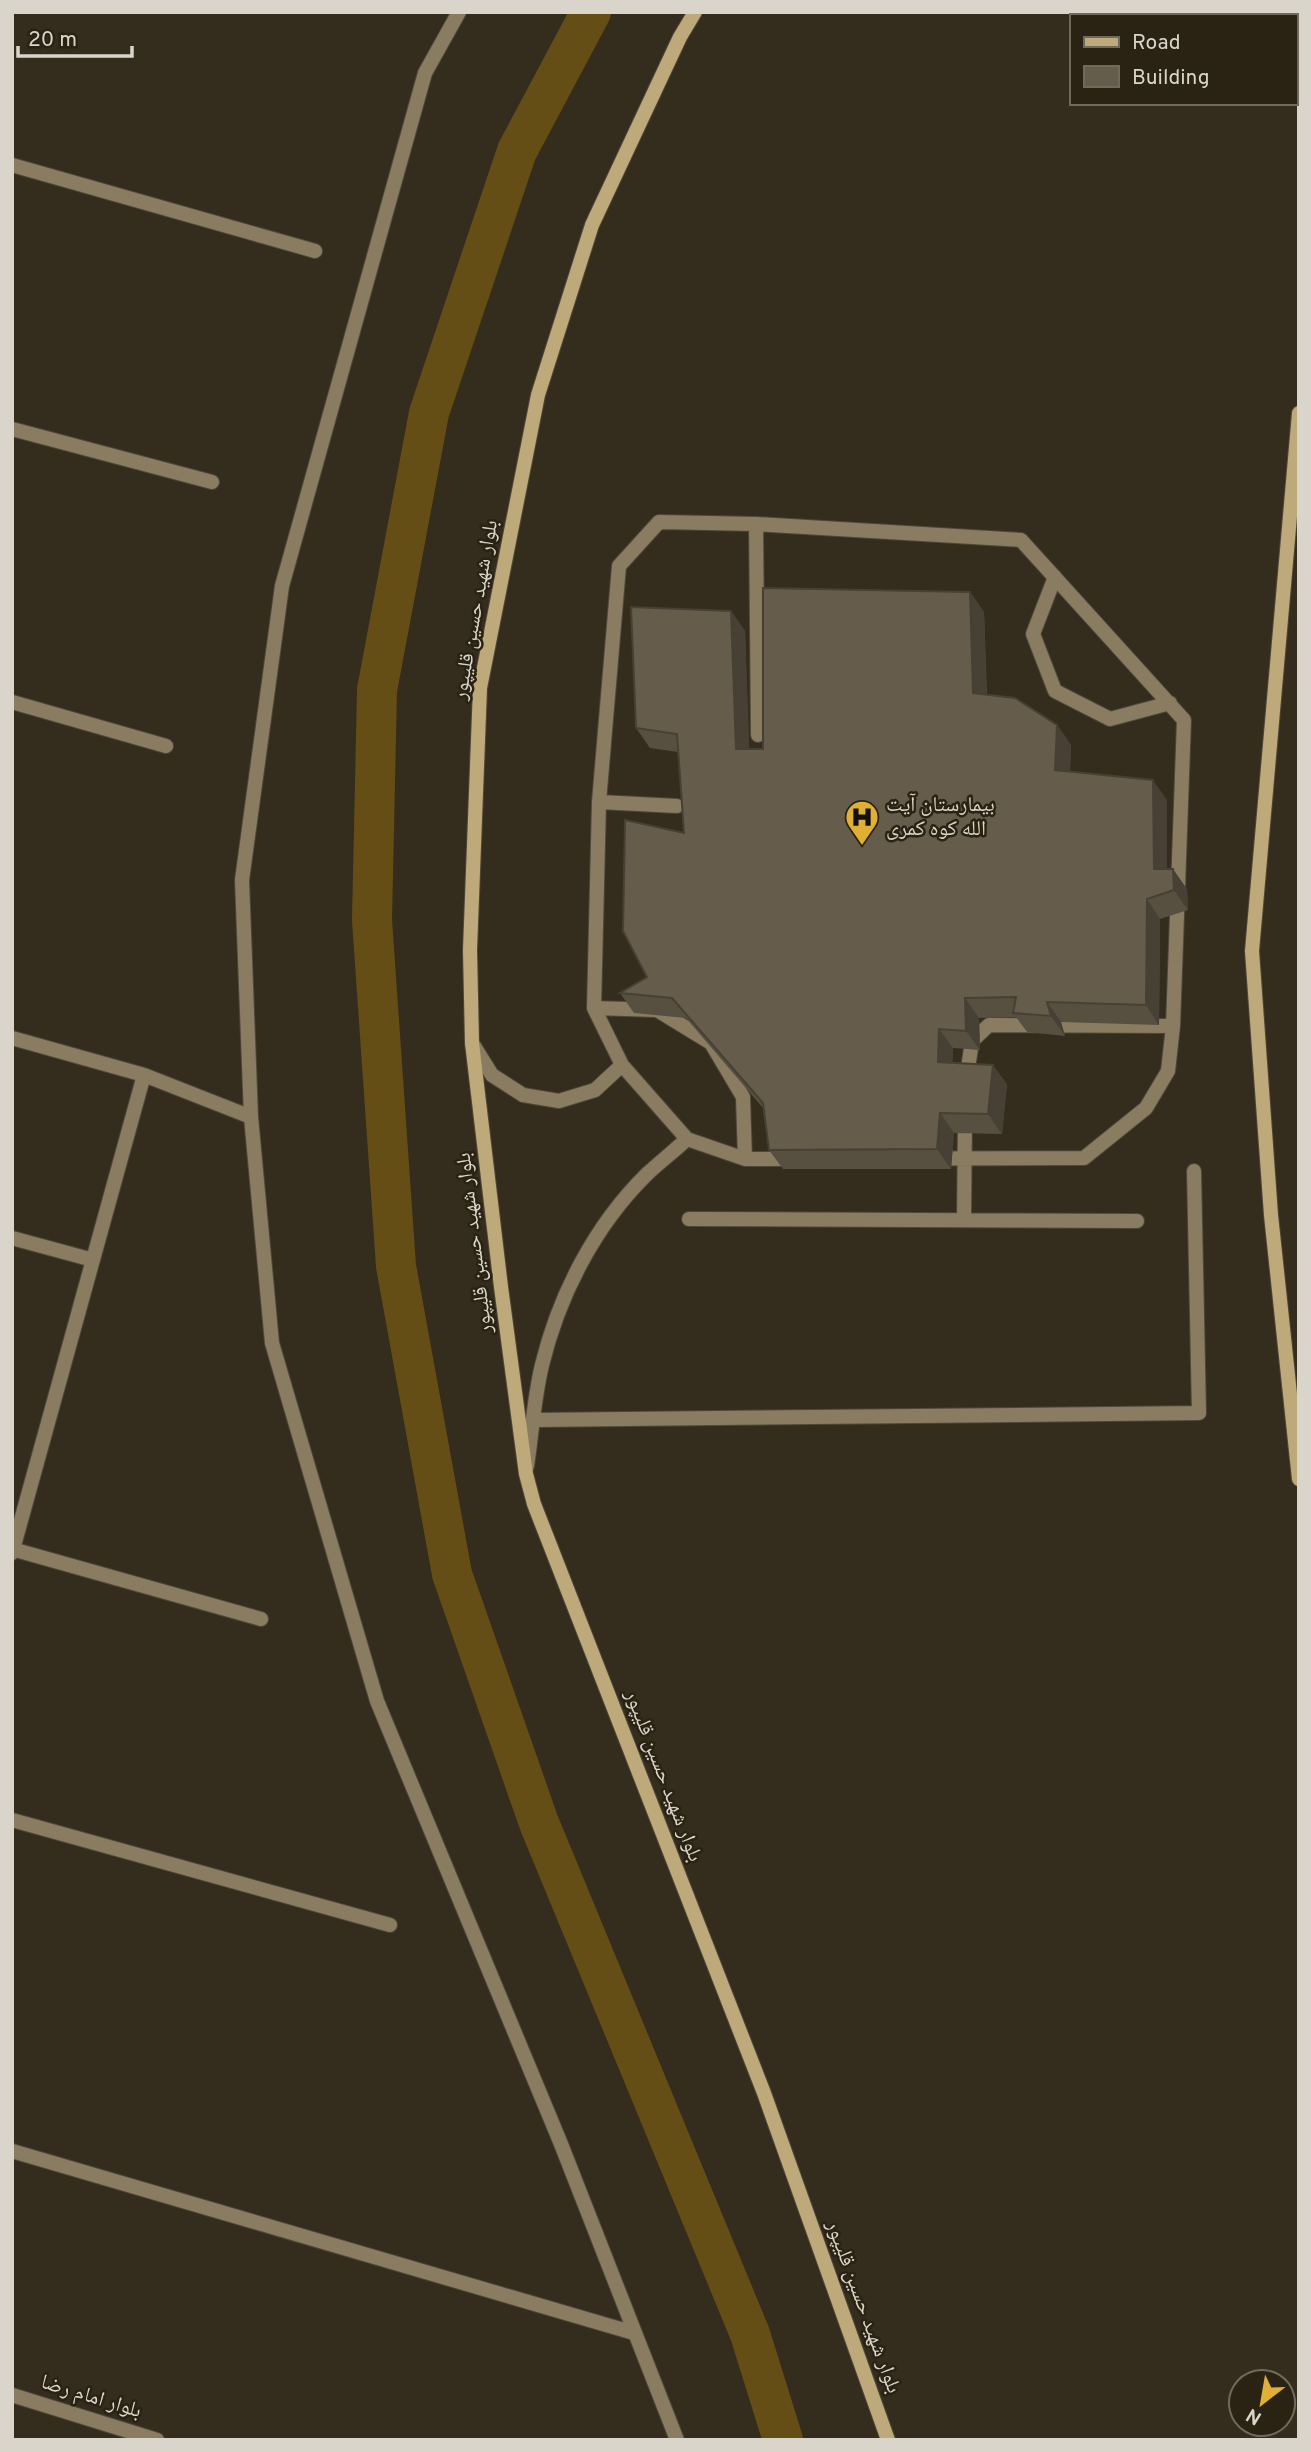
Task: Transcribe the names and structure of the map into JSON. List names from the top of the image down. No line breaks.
{"streets":{"street":["بلوار شهید حسین قلیپور","بلوار امام رضا"]},"places":{"hospital":["بیمارستان آیت الله کوه کمری"]},"legend":["Road","Building"],"scale_bar":"20 m","north":"bottom left"}
